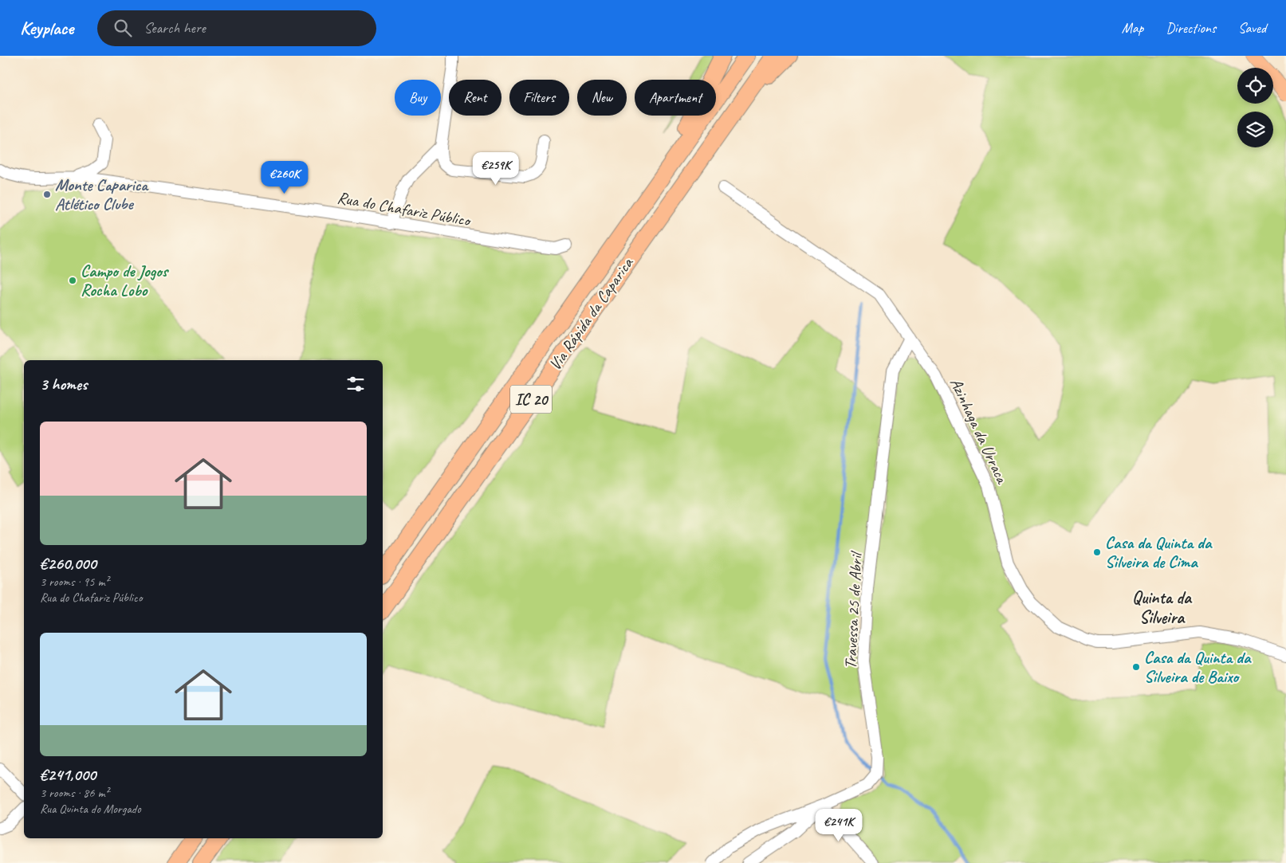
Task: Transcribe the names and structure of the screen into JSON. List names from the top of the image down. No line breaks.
{"streets":{"highway":["Via Rápida da Caparica","IC 20"],"street":["Rua do Chafariz Público","Azinhaga da Urraca","Travessa 25 de Abril"]},"crossings":[["Azinhaga da Urraca","Travessa 25 de Abril"]],"districts":["Quinta da Silveira"],"places":["Monte Caparica Atlético Clube","Campo de Jogos Rocha Lobo","Casa da Quinta da Silveira de Cima","Casa da Quinta da Silveira de Baixo"],"page":{"header":"Keyplace","search":"Search here","nav":["Map","Directions","Saved"],"chip":["Buy","Rent","Filters","New","Apartment"],"price":["€259K","€260K","€241K"],"heading":"3 homes","list":[{"name":"€260,000","note":"3 rooms · 95 m² · Rua do Chafariz Público"},{"name":"€241,000","note":"3 rooms · 86 m² · Rua Quinta do Morgado"}]}}
